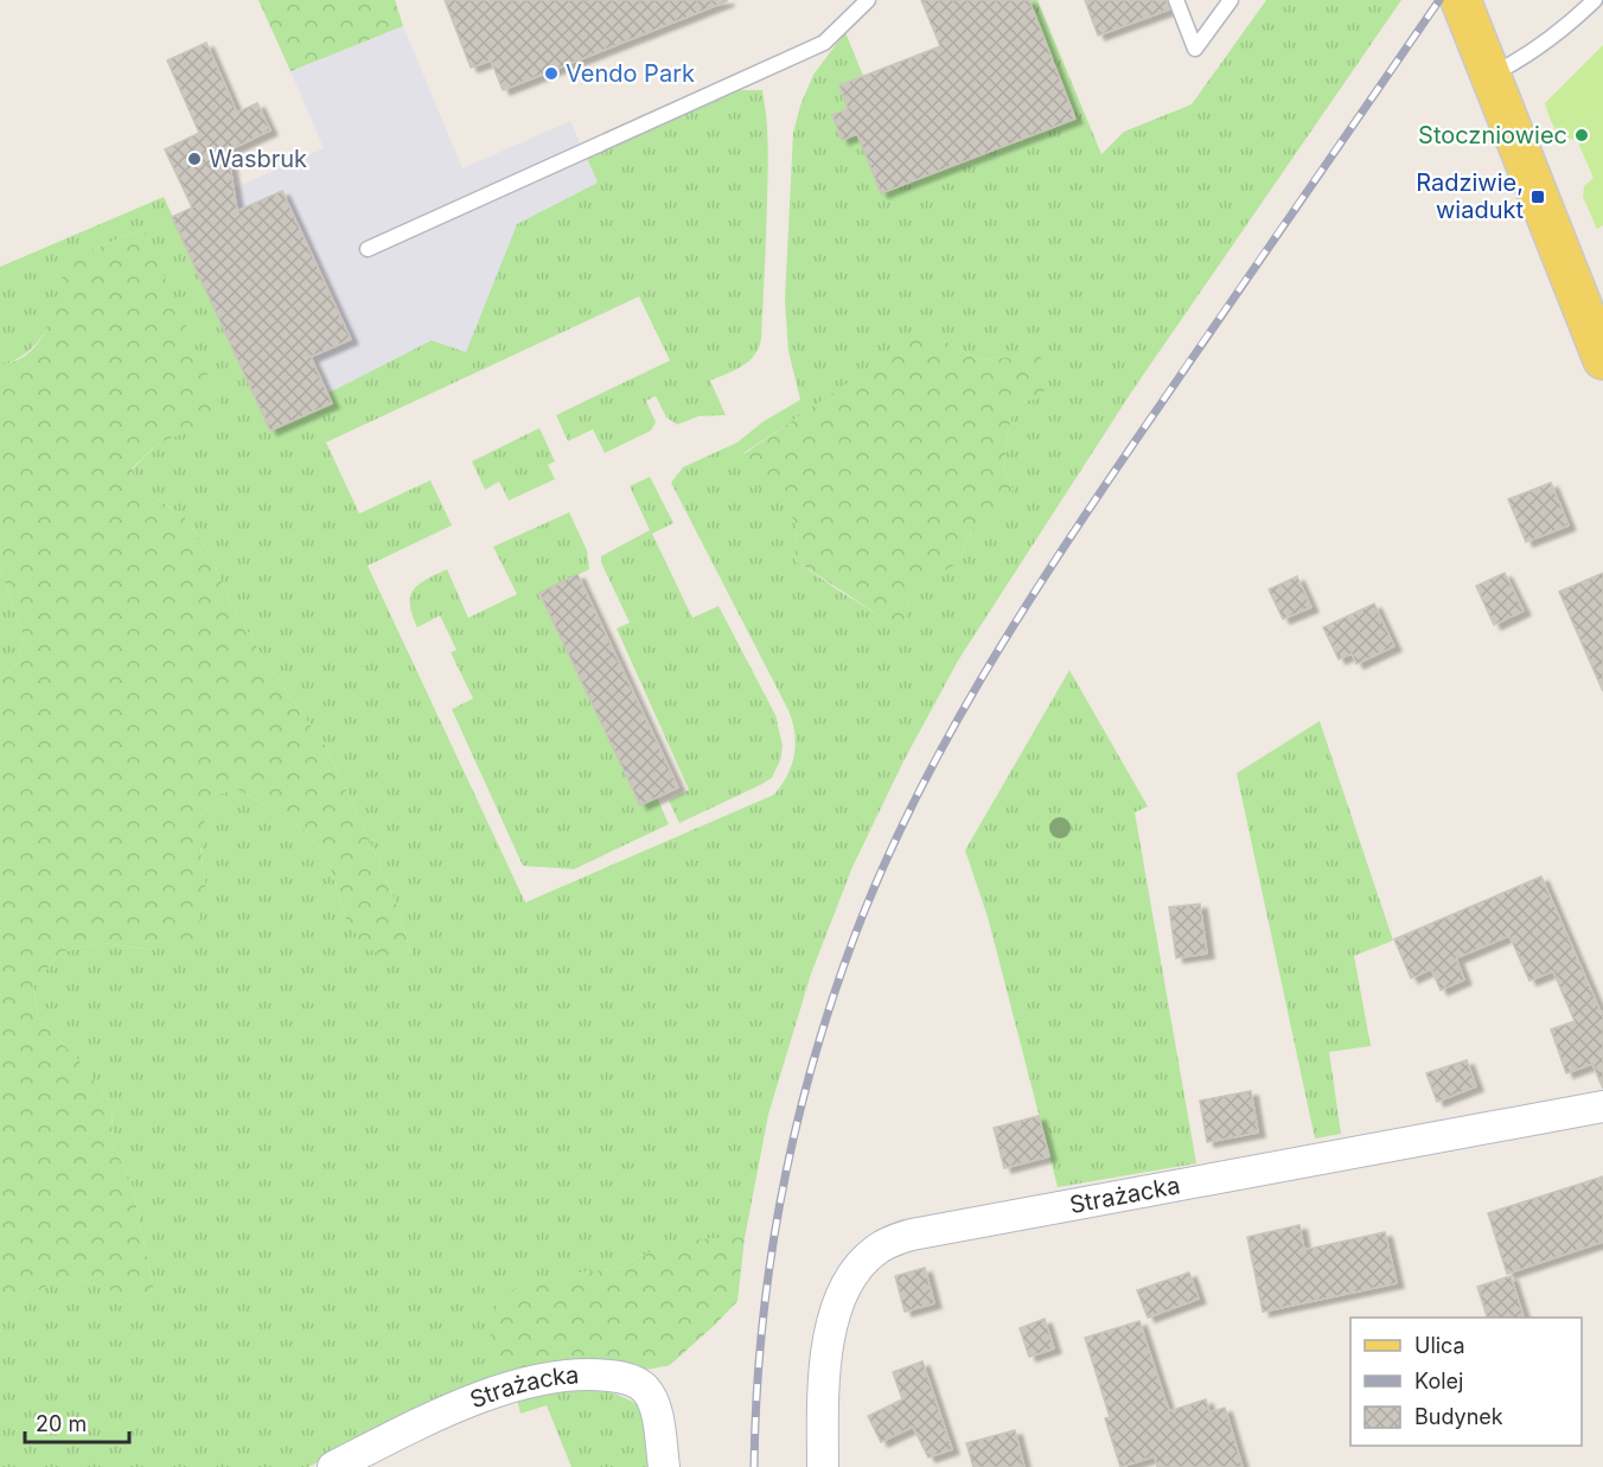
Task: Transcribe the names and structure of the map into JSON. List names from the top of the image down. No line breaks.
{"streets":{"street":["Strażacka"]},"places":{"other":["Vendo Park","Stoczniowiec","Wasbruk"],"transit":["Radziwie, wiadukt"]},"legend":["Ulica","Kolej","Budynek"],"scale_bar":"20 m"}
